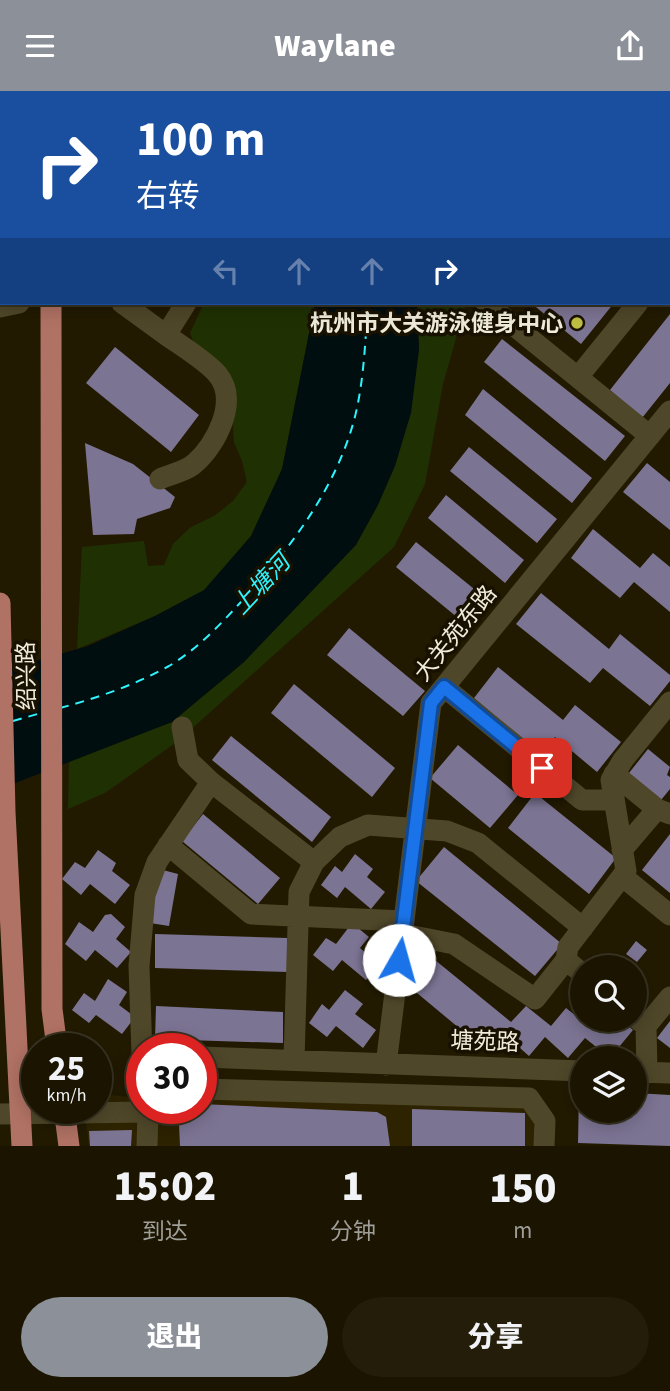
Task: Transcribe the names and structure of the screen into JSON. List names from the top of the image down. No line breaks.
{"streets":{"main road":["绍兴路"],"street":["大关苑东路","塘苑路"]},"crossings":[["大关苑东路","塘苑路"]],"water":["上塘河"],"places":["杭州市大关游泳健身中心"],"page":{"header":"Waylane","turn":["100 m","右转"],"speed":"25 km/h","limit":"30","eta":["15:02","到达","1","分钟","150","m"],"buttons":["退出","分享"]}}
